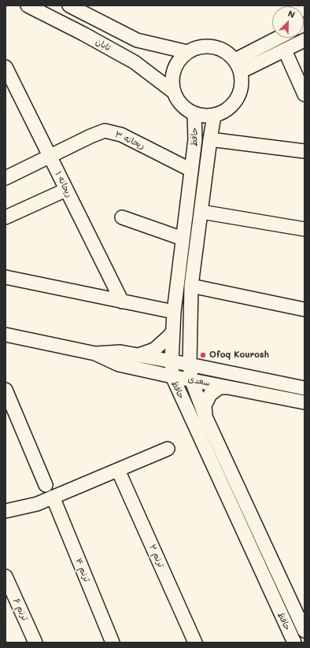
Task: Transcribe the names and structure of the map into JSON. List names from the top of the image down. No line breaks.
{"streets":{"street":["تابان","حافظ","ریحانه ۳","ریحانه ۱","سعدی","ترنم ۲","ترنم ۴","ترنم ۶"]},"crossings":[["تابان","حافظ"],["حافظ","ریحانه ۳"],["حافظ","سعدی"],["ریحانه ۳","ریحانه ۱"]],"places":["Ofoq Kourosh"],"north":"top right"}
